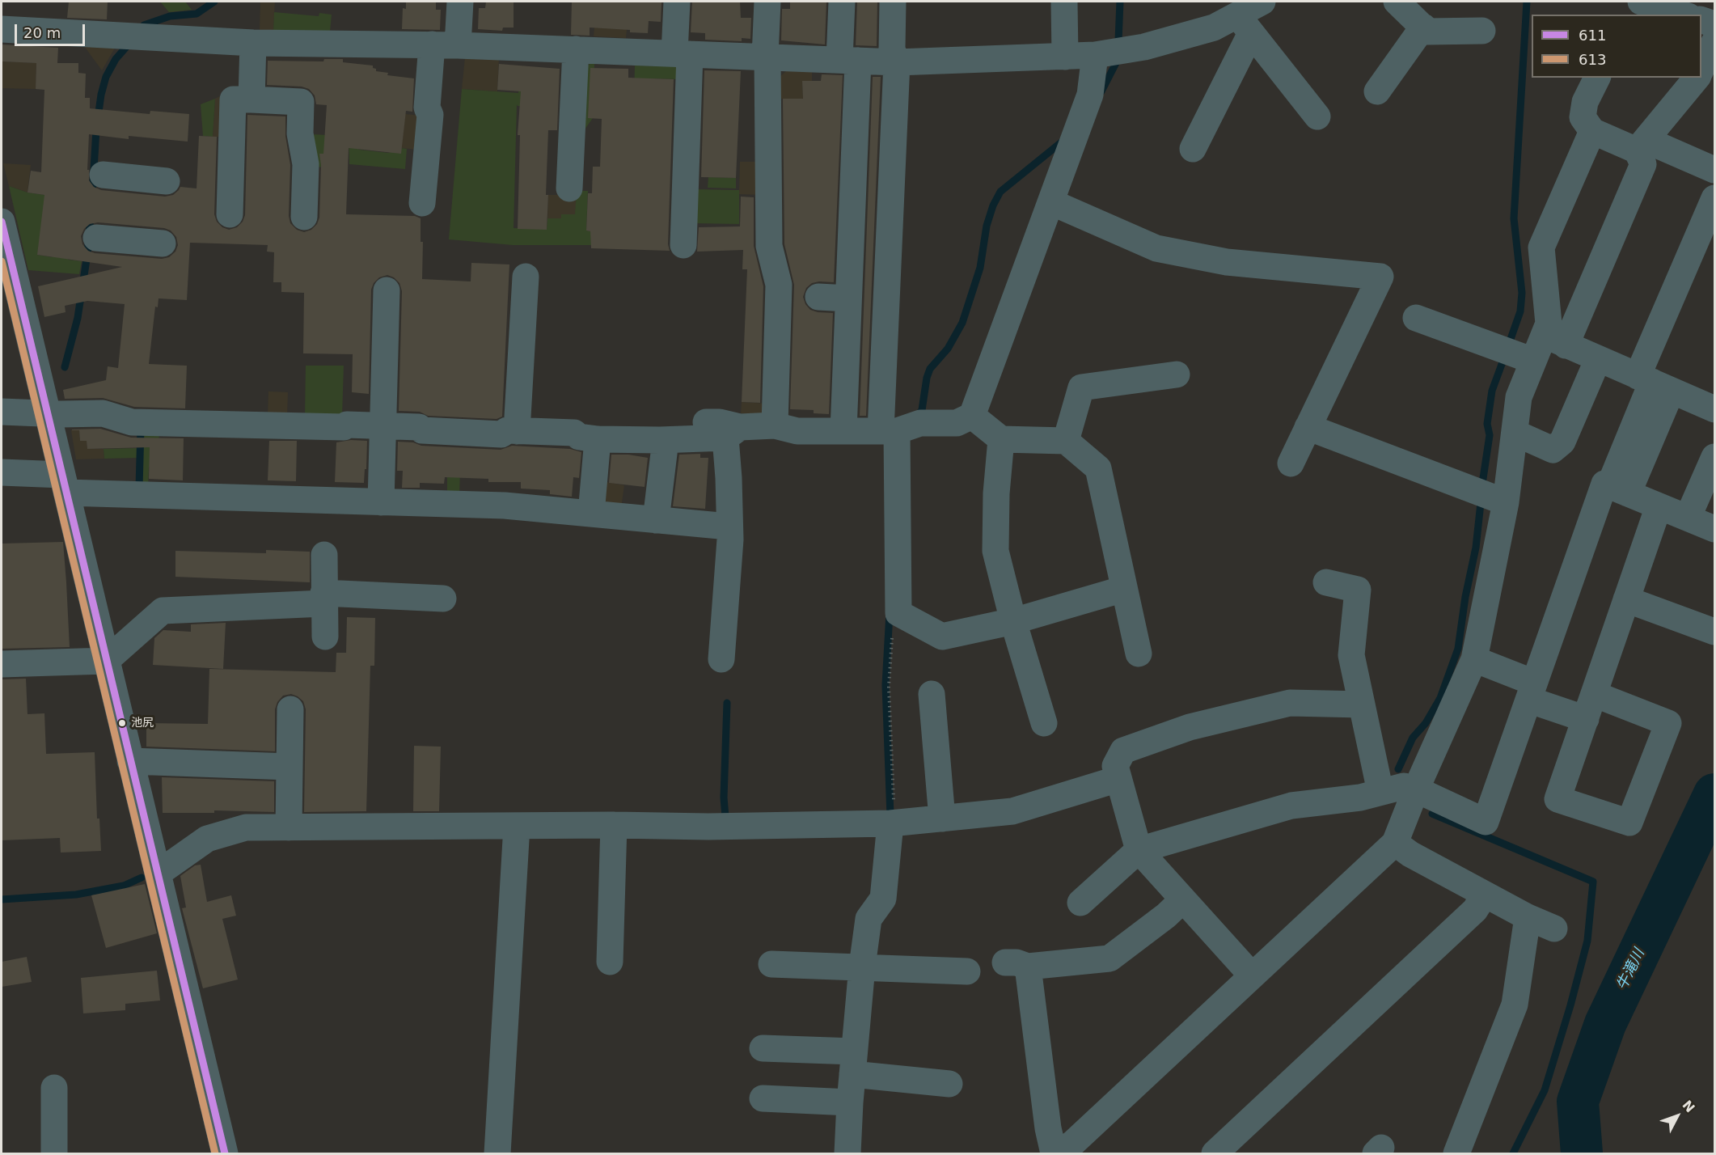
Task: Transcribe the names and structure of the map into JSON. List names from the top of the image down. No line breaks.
{"water":["牛滝川"],"places":["池尻"],"lines":["transit line 611","transit line 613"],"legend":["611","613"],"scale_bar":"20 m","north":"top right"}
